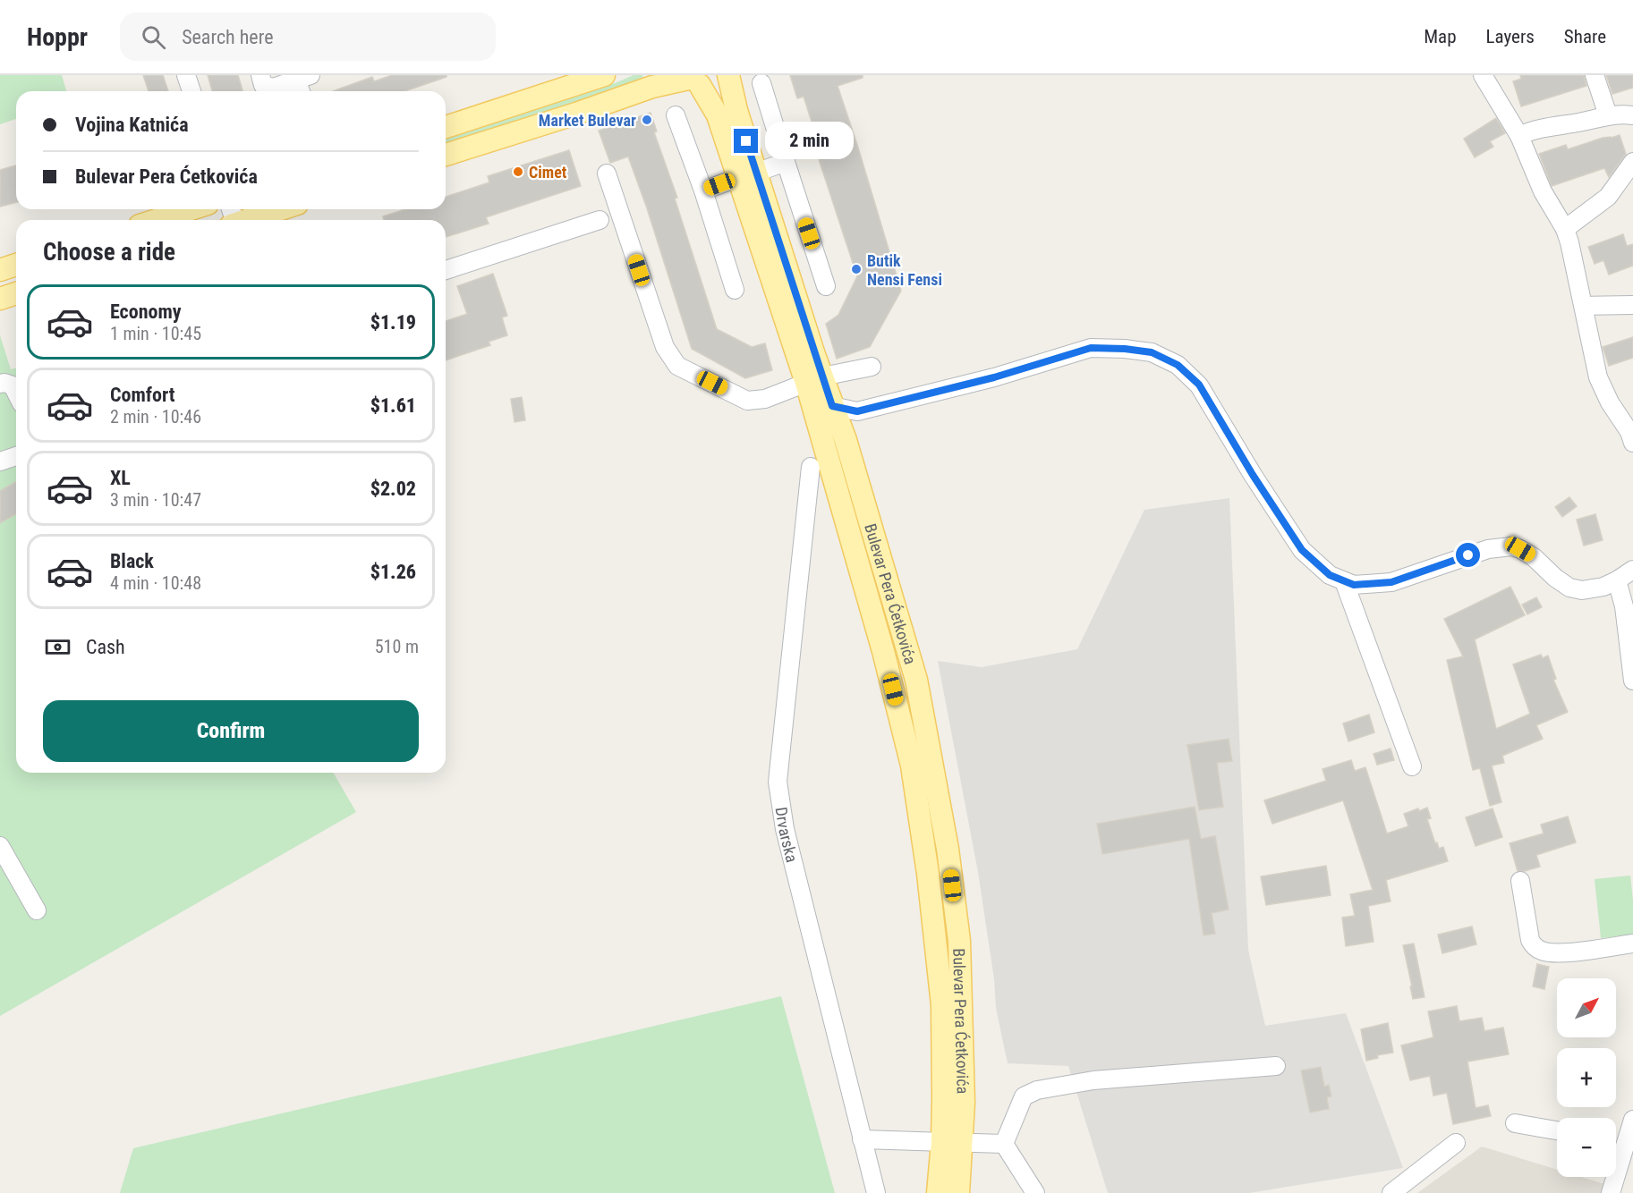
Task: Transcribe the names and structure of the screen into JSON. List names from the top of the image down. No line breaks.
{"streets":{"main road":["Bulevar Pera Ćetkovića"],"street":["Drvarska"]},"places":["Market Bulevar","Cimet","Butik Nensi Fensi"],"north":"top right","page":{"header":"Hoppr","search":"Search here","nav":["Map","Layers","Share"],"banner":["Vojina Katnića","Bulevar Pera Ćetkovića"],"bubble":"2 min","heading":"Choose a ride","list":[{"name":"Economy","note":"1 min · 10:45","value":"$1.19"},{"name":"Comfort","note":"2 min · 10:46","value":"$1.61"},{"name":"XL","note":"3 min · 10:47","value":"$2.02"},{"name":"Black","note":"4 min · 10:48","value":"$1.26"}],"pay":["Cash","510 m"],"buttons":"Confirm","map_buttons":["+","−"]}}
